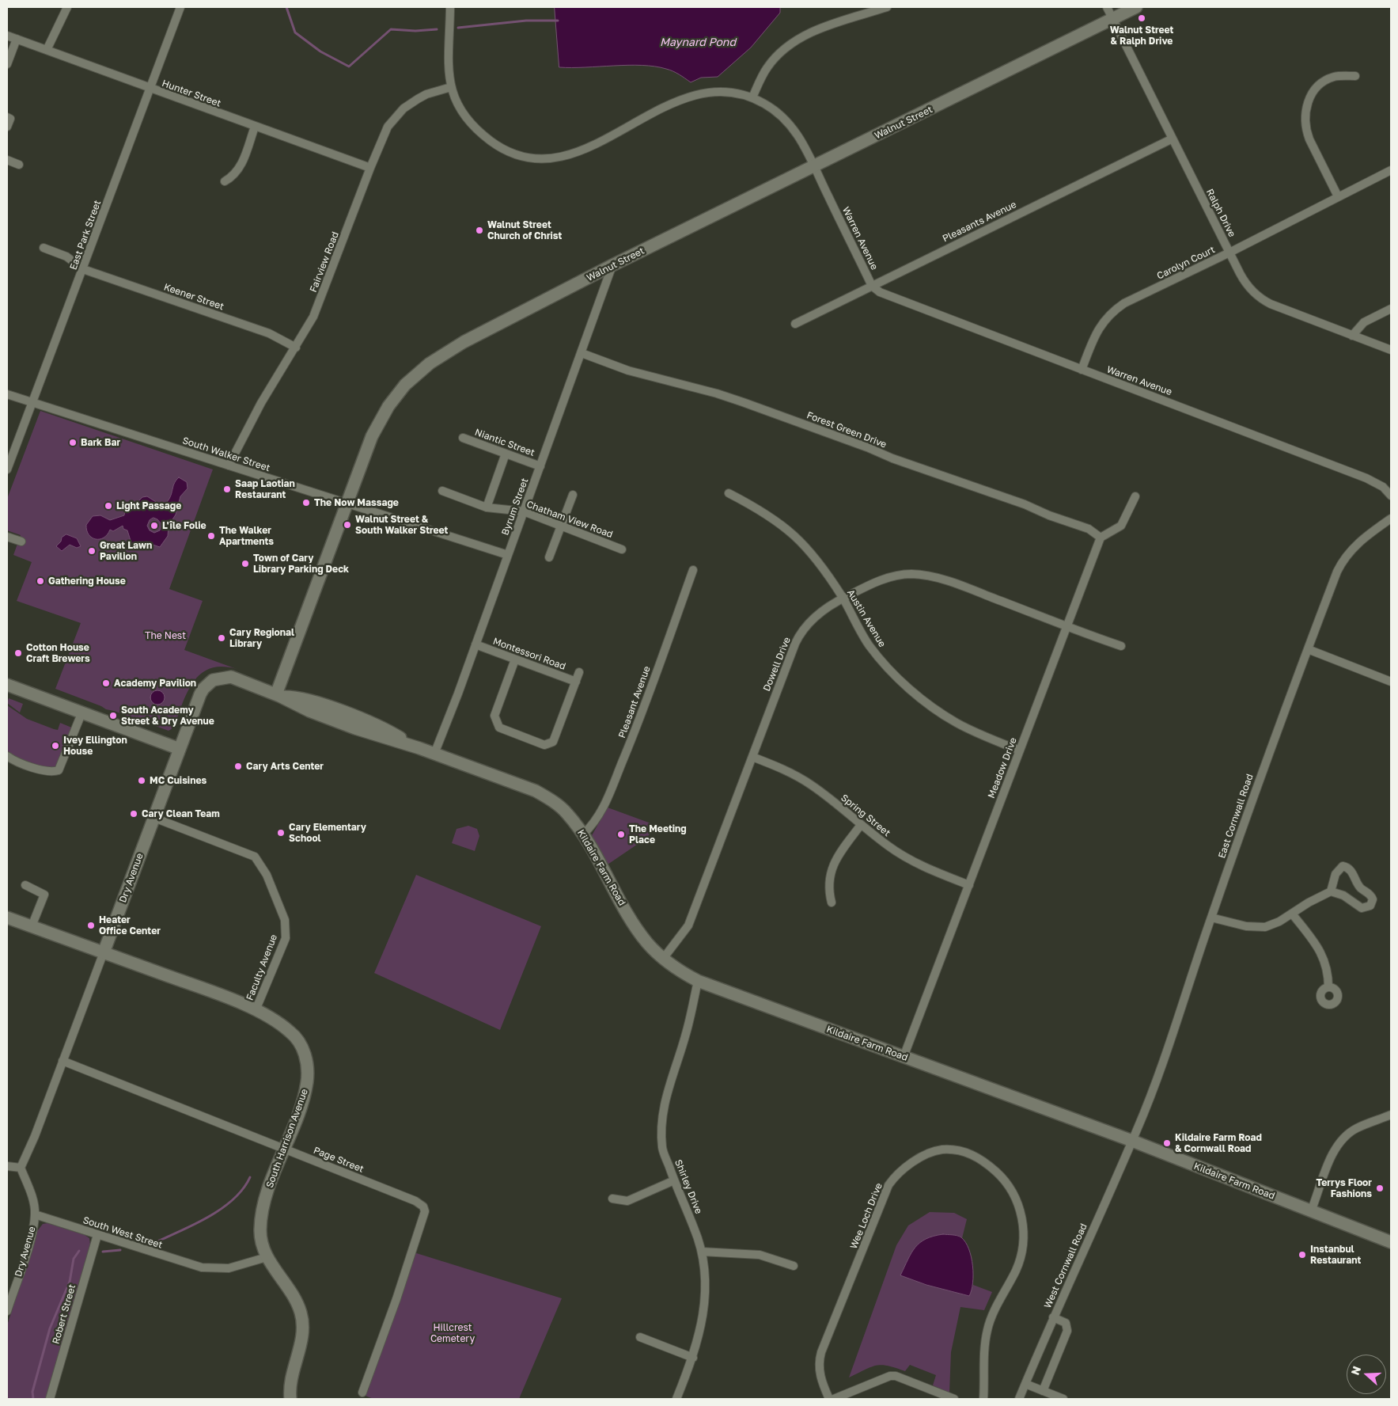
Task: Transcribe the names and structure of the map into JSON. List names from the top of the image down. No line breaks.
{"streets":{"main road":["Walnut Street","Kildaire Farm Road","Dry Avenue","South Harrison Avenue"],"street":["Hunter Street","Ralph Drive","Pleasants Avenue","East Park Street","Warren Avenue","Fairview Road","Carolyn Court","Keener Street","Forest Green Drive","Niantic Street","South Walker Street","Byrum Street","Chatham View Road","Austin Avenue","Montessori Road","Dowell Drive","Pleasant Avenue","Meadow Drive","Spring Street","East Cornwall Road","Faculty Avenue","Page Street","Shirley Drive","Wee Loch Drive","South West Street","West Cornwall Road","Robert Street"]},"crossings":[["Hunter Street","East Park Street"],["Hunter Street","Fairview Road"],["Walnut Street","Ralph Drive"],["Walnut Street","Warren Avenue"],["Walnut Street","South Walker Street"],["Walnut Street","Byrum Street"],["Walnut Street","Kildaire Farm Road"],["Ralph Drive","Pleasants Avenue"],["Ralph Drive","Carolyn Court"],["Pleasants Avenue","Warren Avenue"],["East Park Street","Keener Street"],["East Park Street","South Walker Street"],["Warren Avenue","Fairview Road"],["Warren Avenue","Carolyn Court"],["Fairview Road","Keener Street"],["Fairview Road","South Walker Street"],["Forest Green Drive","Byrum Street"],["Forest Green Drive","Meadow Drive"],["Niantic Street","Byrum Street"],["South Walker Street","Byrum Street"],["Byrum Street","Chatham View Road"],["Byrum Street","Montessori Road"],["Byrum Street","Kildaire Farm Road"],["Austin Avenue","Dowell Drive"],["Austin Avenue","Meadow Drive"],["Dowell Drive","Meadow Drive"],["Dowell Drive","Spring Street"],["Dowell Drive","Kildaire Farm Road"],["Pleasant Avenue","Kildaire Farm Road"],["Meadow Drive","Spring Street"],["Meadow Drive","Kildaire Farm Road"],["East Cornwall Road","Kildaire Farm Road"],["East Cornwall Road","West Cornwall Road"],["Kildaire Farm Road","Dry Avenue"],["Kildaire Farm Road","Shirley Drive"],["Kildaire Farm Road","West Cornwall Road"],["Dry Avenue","Faculty Avenue"],["Dry Avenue","South Harrison Avenue"],["Dry Avenue","Page Street"],["Dry Avenue","South West Street"],["Faculty Avenue","South Harrison Avenue"],["South Harrison Avenue","Page Street"],["South Harrison Avenue","South West Street"],["South West Street","Robert Street"]],"water":["Maynard Pond"],"parks":["The Nest","Hillcrest Cemetery"],"places":["Walnut Street & Ralph Drive","Walnut Street Church of Christ","Bark Bar","Saap Laotian Restaurant","The Now Massage","Light Passage","Walnut Street & South Walker Street","L'île Folie","The Walker Apartments","Great Lawn Pavilion","Town of Cary Library Parking Deck","Gathering House","Cary Regional Library","Cotton House Craft Brewers","Academy Pavilion","South Academy Street & Dry Avenue","Ivey Ellington House","Cary Arts Center","MC Cuisines","Cary Clean Team","Cary Elementary School","The Meeting Place","Heater Office Center","Kildaire Farm Road & Cornwall Road","Terrys Floor Fashions","Instanbul Restaurant"],"north":"left"}
